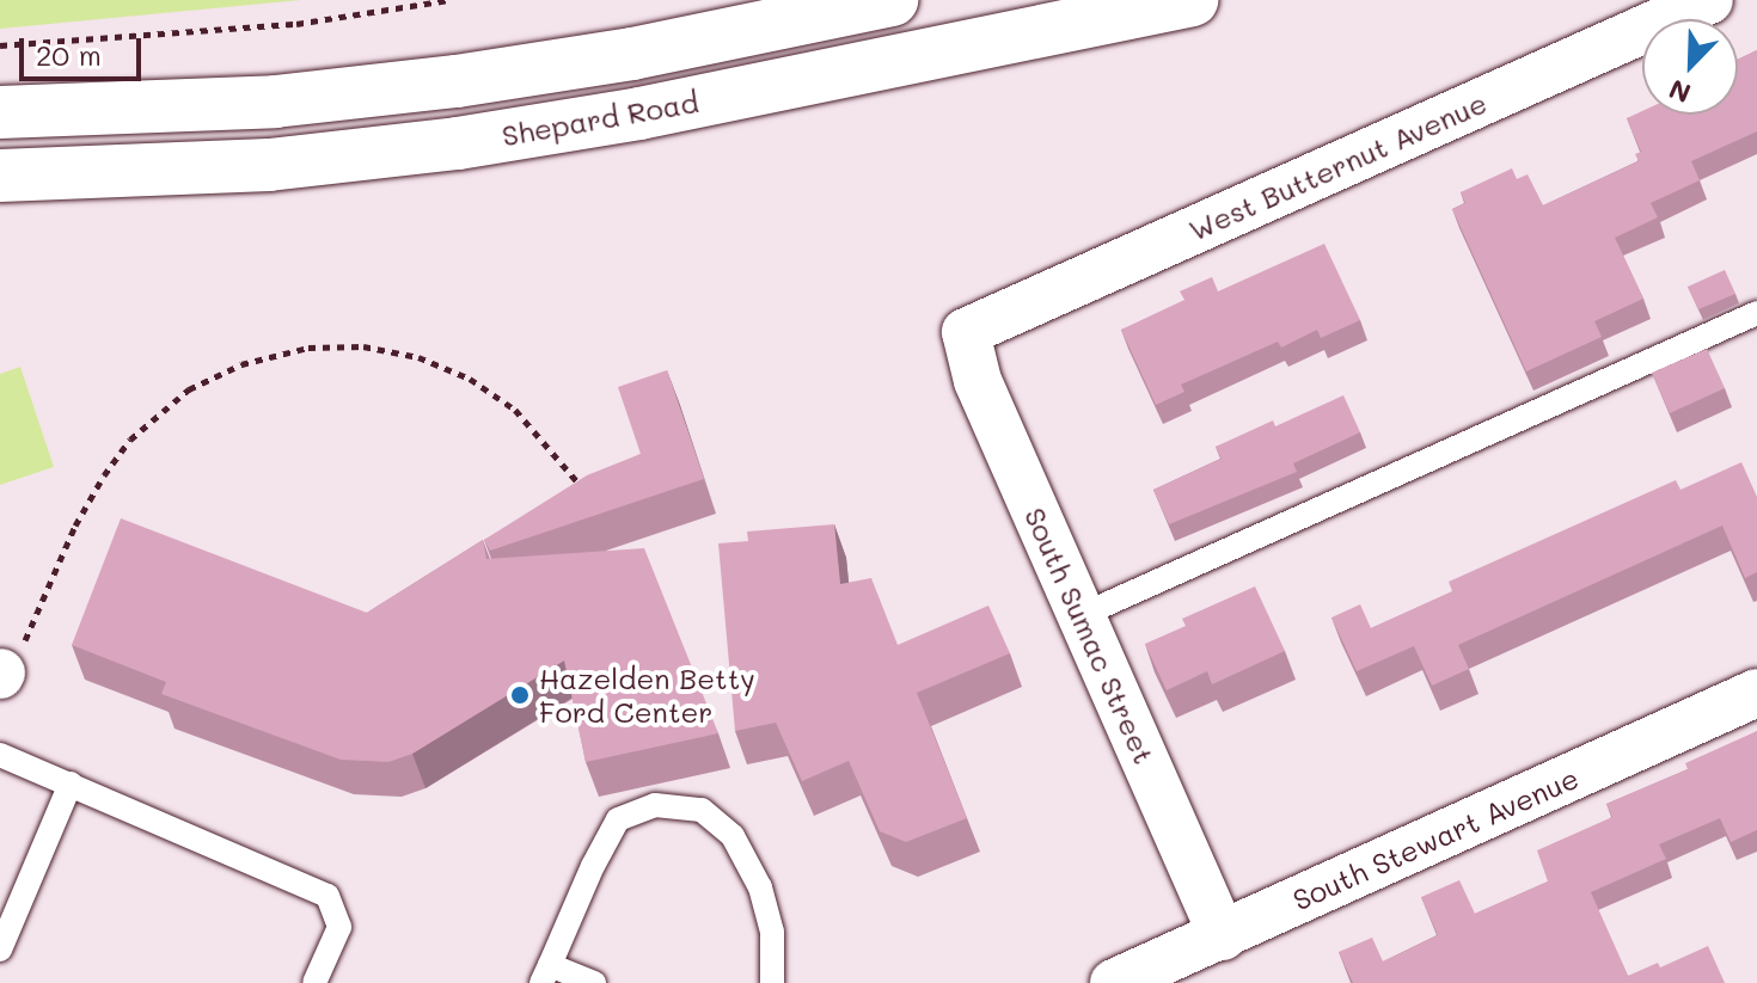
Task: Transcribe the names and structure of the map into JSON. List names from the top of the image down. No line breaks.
{"streets":{"highway":["Shepard Road"],"street":["West Butternut Avenue","South Sumac Street","South Stewart Avenue"]},"crossings":[["West Butternut Avenue","South Sumac Street"],["South Sumac Street","South Stewart Avenue"]],"places":["Hazelden Betty Ford Center"],"scale_bar":"20 m","north":"bottom left"}
